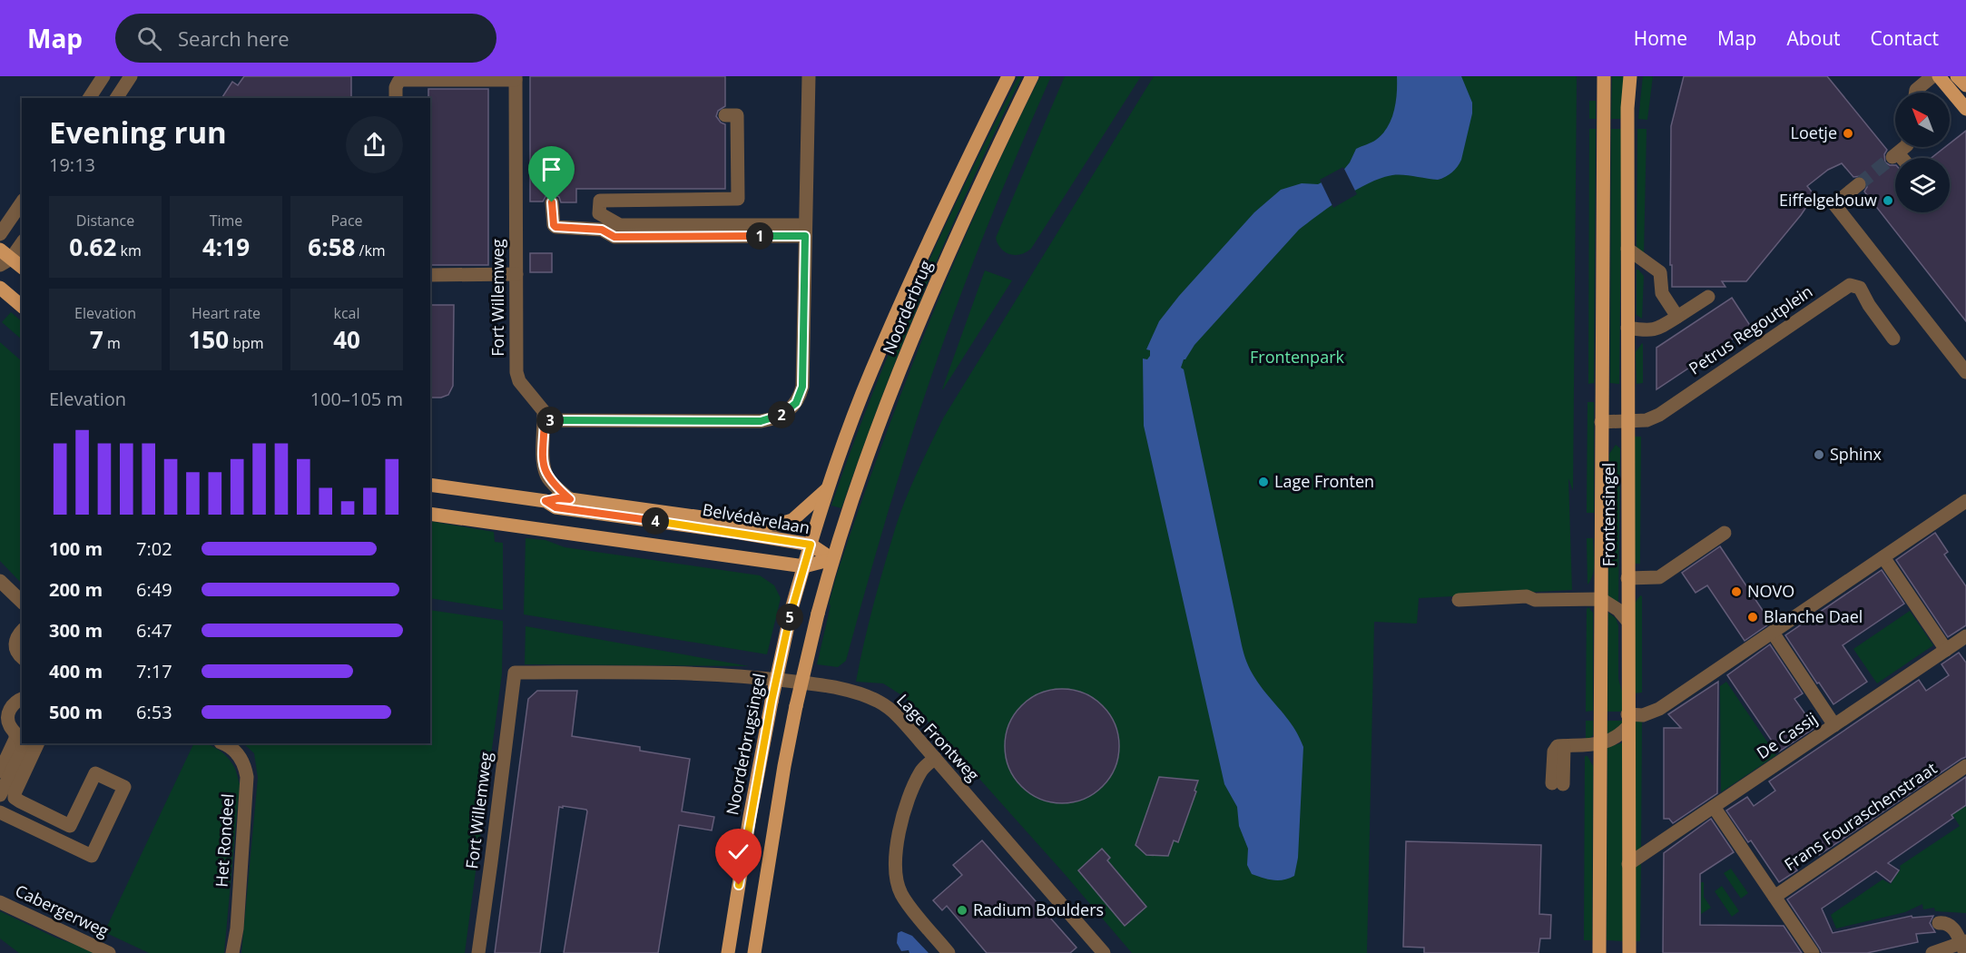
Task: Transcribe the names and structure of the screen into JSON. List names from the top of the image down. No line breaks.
{"streets":{"main road":["Noorderbrug","Frontensingel","Belvédèrelaan","Noorderbrugsingel"],"street":["Fort Willemweg","Petrus Regoutplein","De Cassij","Lage Frontweg","Frans Fouraschenstraat","Het Rondeel","Cabergerweg"]},"crossings":[["Fort Willemweg","Lage Frontweg"],["Noorderbrug","Belvédèrelaan"],["Noorderbrug","Noorderbrugsingel"],["Petrus Regoutplein","Frontensingel"],["Frontensingel","De Cassij"],["Belvédèrelaan","Noorderbrugsingel"]],"parks":["Frontenpark"],"places":["Loetje","Eiffelgebouw","Sphinx","Lage Fronten","NOVO","Blanche Dael","Radium Boulders"],"north":"top left","page":{"header":"Map","search":"Search here","nav":["Home","Map","About","Contact"],"heading":["Evening run","19:13"],"stats":[["Distance","0.62 km"],["Time","4:19"],["Pace","6:58 /km"],["Elevation","7 m"],["Heart rate","150 bpm"],["kcal","40"]],"pins":["1","2","3","4","5"],"chart":["Elevation","100–105 m"],"list":[{"name":"100 m","note":"7:02"},{"name":"200 m","note":"6:49"},{"name":"300 m","note":"6:47"},{"name":"400 m","note":"7:17"},{"name":"500 m","note":"6:53"}]}}
